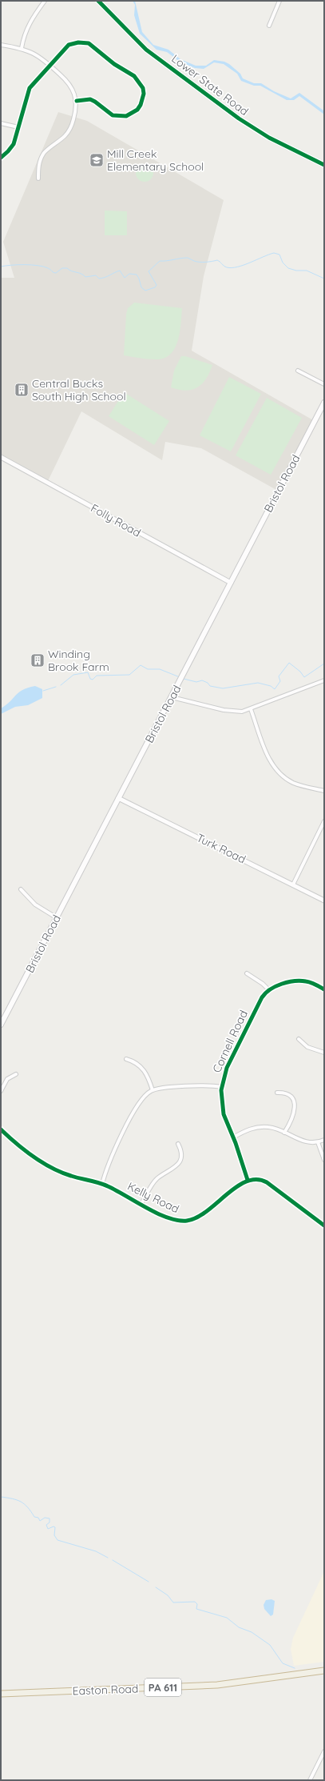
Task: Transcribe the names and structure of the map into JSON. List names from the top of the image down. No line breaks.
{"streets":{"highway":["PA 611","Easton Road"],"main road":["Lower State Road","Bristol Road"],"street":["Folly Road","Turk Road","Cornell Road","Kelly Road"]},"crossings":[["Bristol Road","Folly Road"],["Bristol Road","Turk Road"],["Cornell Road","Kelly Road"]],"places":{"school or university":["Mill Creek Elementary School"],"building":["Central Bucks South High School","Winding Brook Farm"]}}
